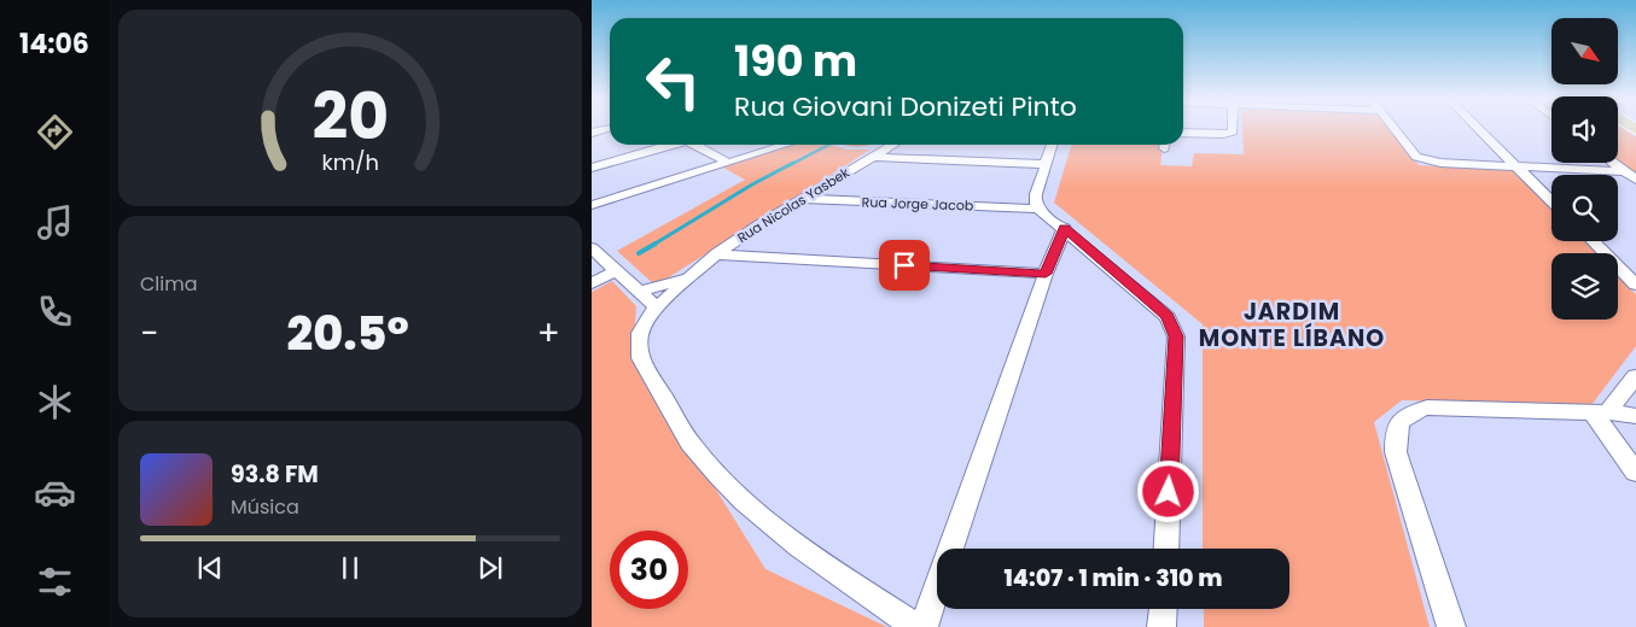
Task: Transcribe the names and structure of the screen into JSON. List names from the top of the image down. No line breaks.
{"streets":{"street":["Rua Jorge Jacob","Rua Nicolas Yasbek"]},"crossings":[["Rua Jorge Jacob","Rua Nicolas Yasbek"]],"districts":["JARDIM MONTE LÍBANO"],"north":"bottom right","page":{"tabs":"14:06","turn":["190 m","Rua Giovani Donizeti Pinto"],"tile":"Clima","heat":["−","20.5°","+"],"song":["93.8 FM","Música"],"limit":"30","trip":"14:07 · 1 min · 310 m","gauge":["20","km/h"]}}
